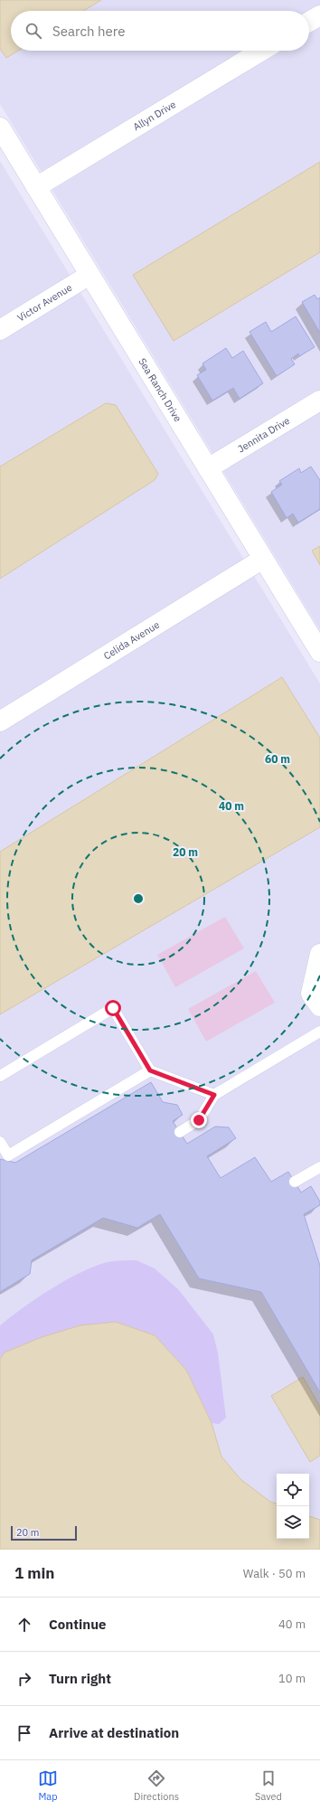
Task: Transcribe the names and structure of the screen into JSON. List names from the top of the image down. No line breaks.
{"streets":{"street":["Allyn Drive","Victor Avenue","Sea Ranch Drive","Jennita Drive","Celida Avenue"]},"crossings":[["Allyn Drive","Sea Ranch Drive"],["Victor Avenue","Sea Ranch Drive"],["Sea Ranch Drive","Jennita Drive"],["Sea Ranch Drive","Celida Avenue"]],"scale_bar":"20 m","page":{"search":"Search here","scale":"20 m","heading":["1 min","Walk · 50 m"],"list":[["Continue","40 m"],["Turn right","10 m"],"Arrive at destination"],"nav":["Map","Directions","Saved"]},"rings":["60 m","40 m","20 m"]}
